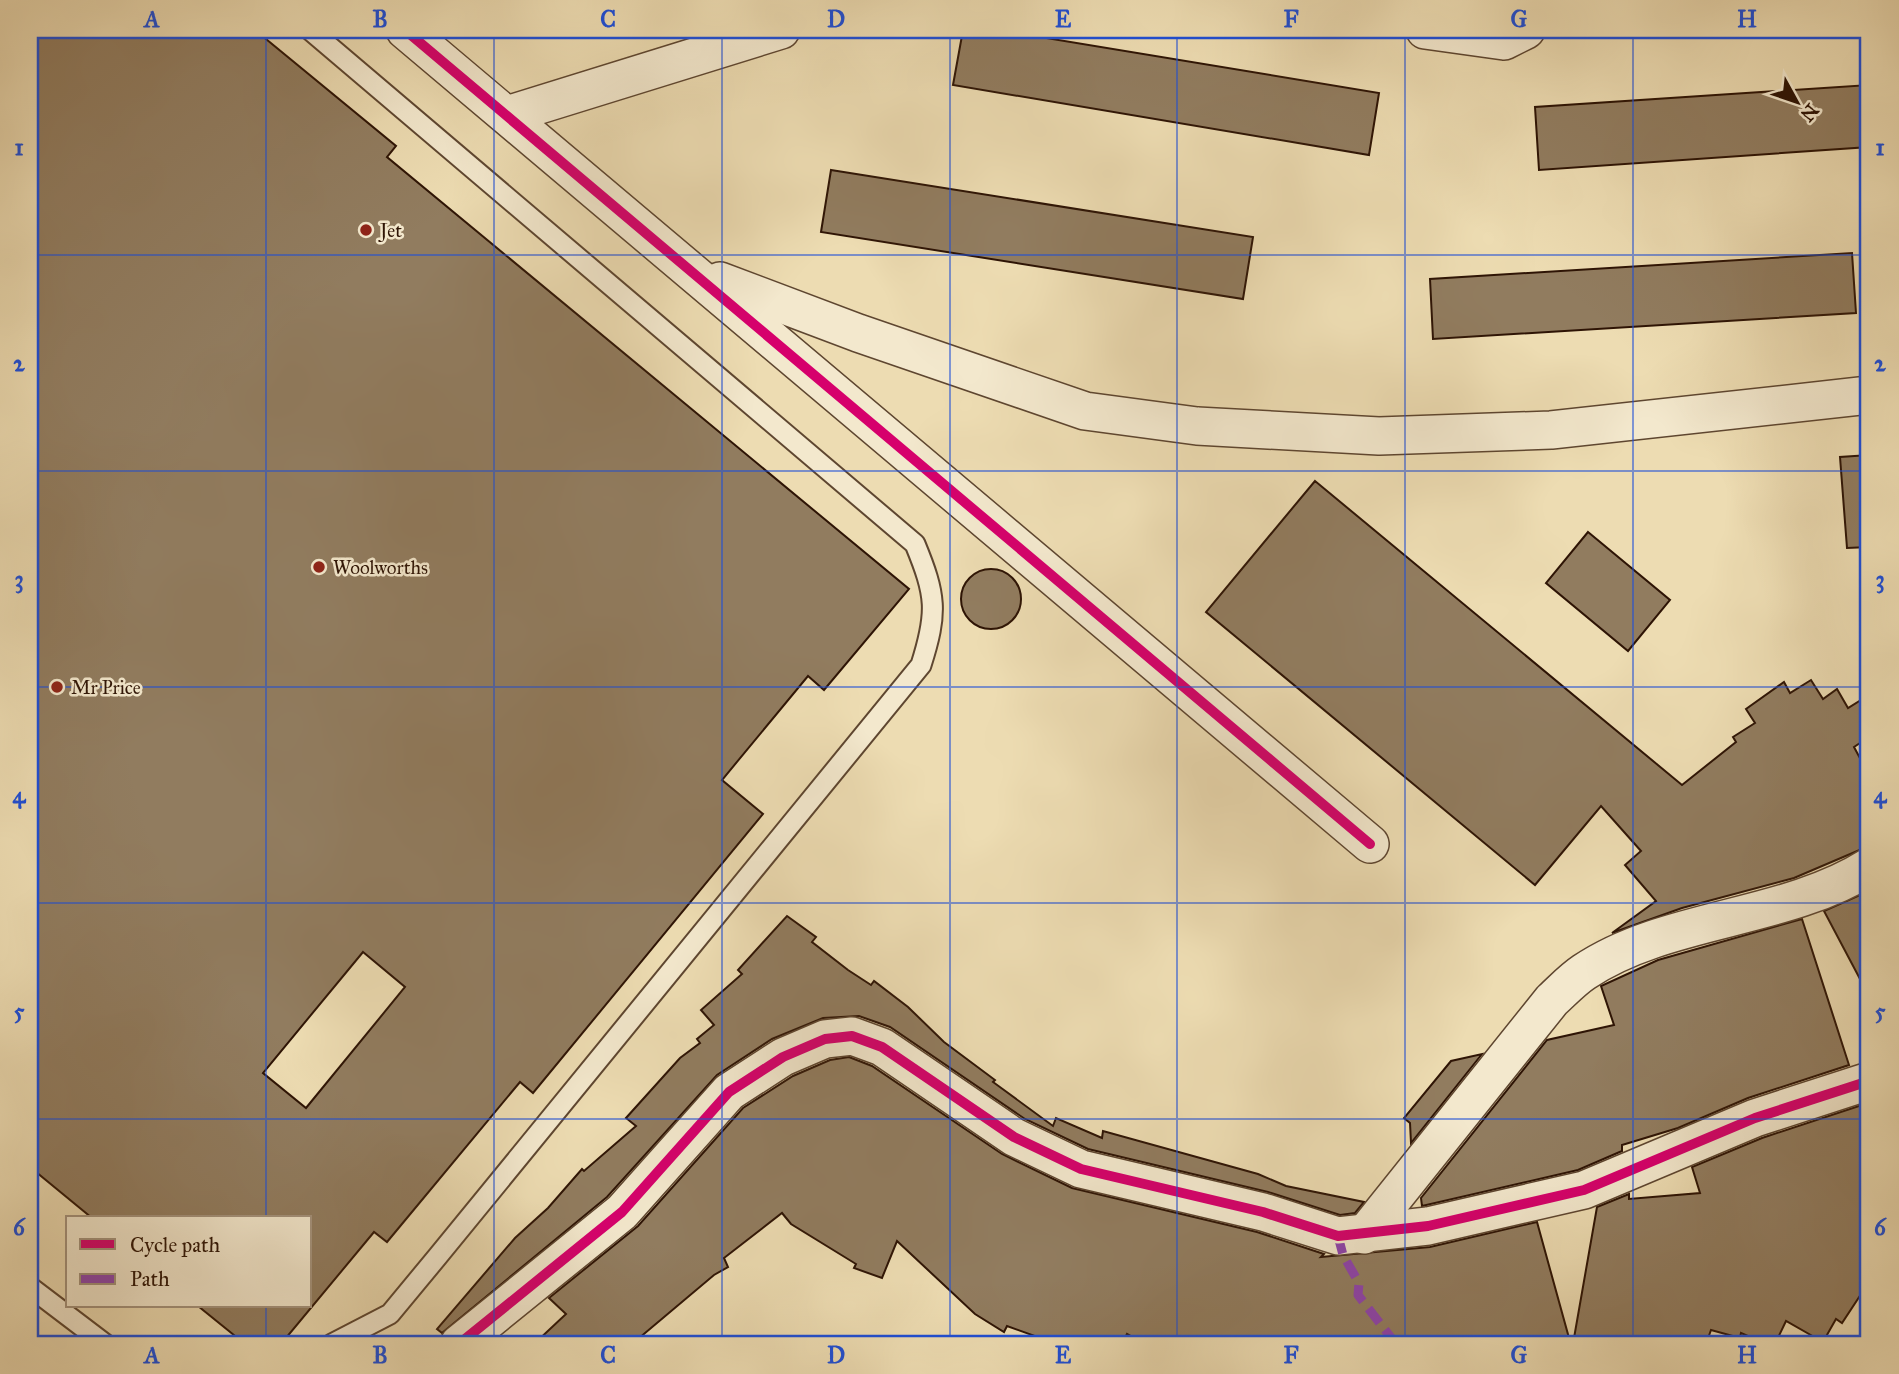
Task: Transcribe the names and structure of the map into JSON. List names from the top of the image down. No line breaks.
{"places":["Jet","Woolworths","Mr Price"],"legend":["Cycle path","Path"],"north":"bottom right","grid":{"columns":["A","B","C","D","E","F","G","H"],"rows":["1","2","3","4","5","6"]}}
